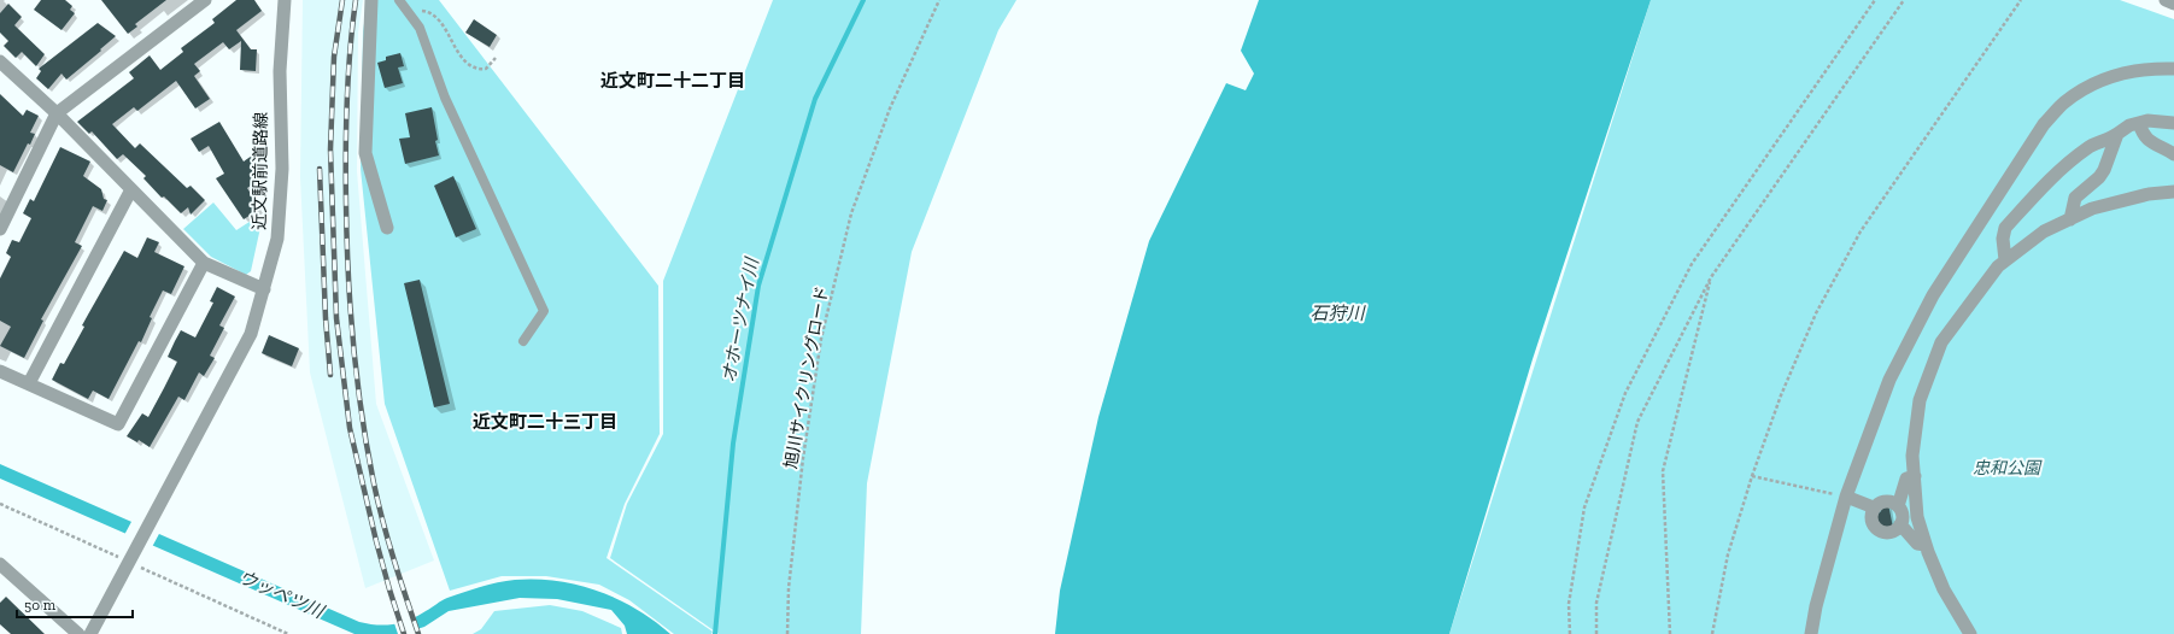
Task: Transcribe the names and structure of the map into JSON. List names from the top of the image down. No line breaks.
{"streets":{"street":["近文駅前道路線"],"path":["旭川サイクリングロード"]},"districts":["近文町二十二丁目","近文町二十三丁目"],"water":["石狩川","オホーツナイ川","ウッペツ川"],"parks":["忠和公園"],"scale_bar":"50 m"}
